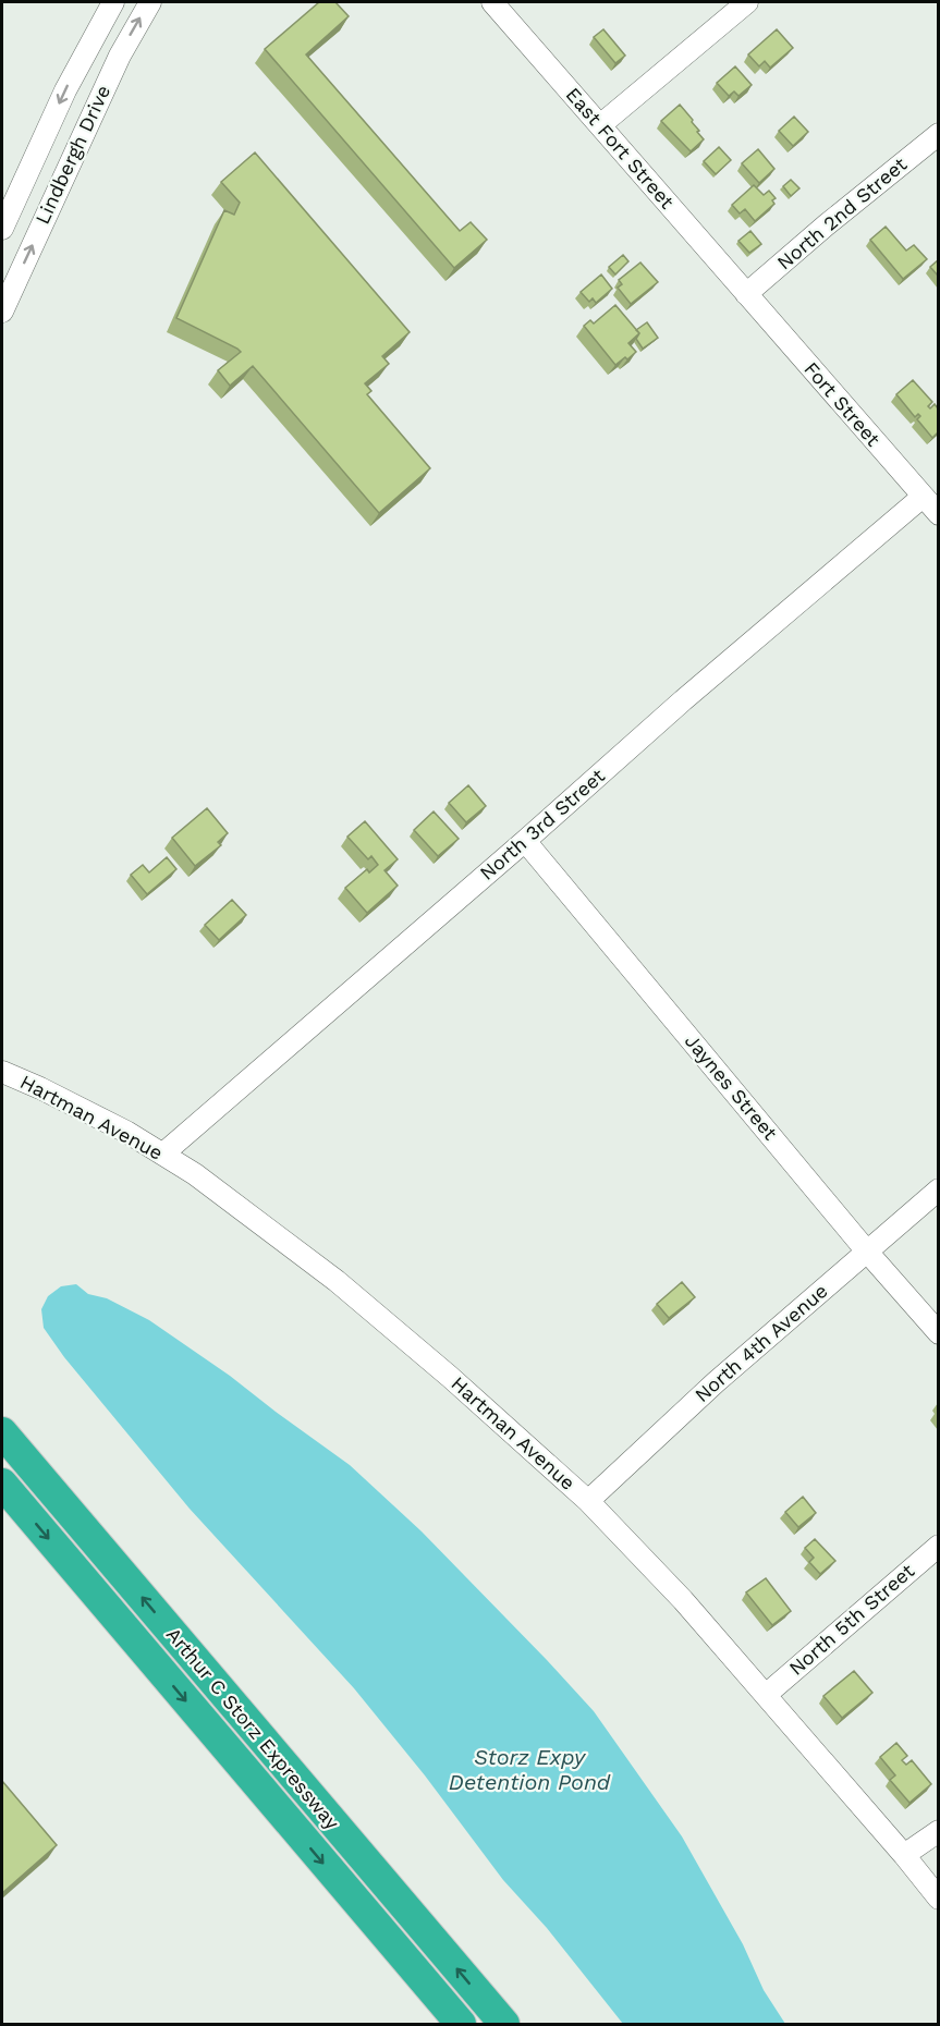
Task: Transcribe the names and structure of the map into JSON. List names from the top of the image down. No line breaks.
{"streets":{"highway":["Arthur C Storz Expressway"],"street":["East Fort Street","Lindbergh Drive","North 2nd Street","Fort Street","North 3rd Street","Jaynes Street","Hartman Avenue","North 4th Avenue","North 5th Street"]},"crossings":[["East Fort Street","North 2nd Street"],["East Fort Street","Fort Street"],["North 2nd Street","Fort Street"],["Fort Street","North 3rd Street"],["North 3rd Street","Jaynes Street"],["North 3rd Street","Hartman Avenue"],["Jaynes Street","North 4th Avenue"],["Hartman Avenue","North 4th Avenue"],["Hartman Avenue","North 5th Street"]],"water":["Storz Expy Detention Pond"]}
